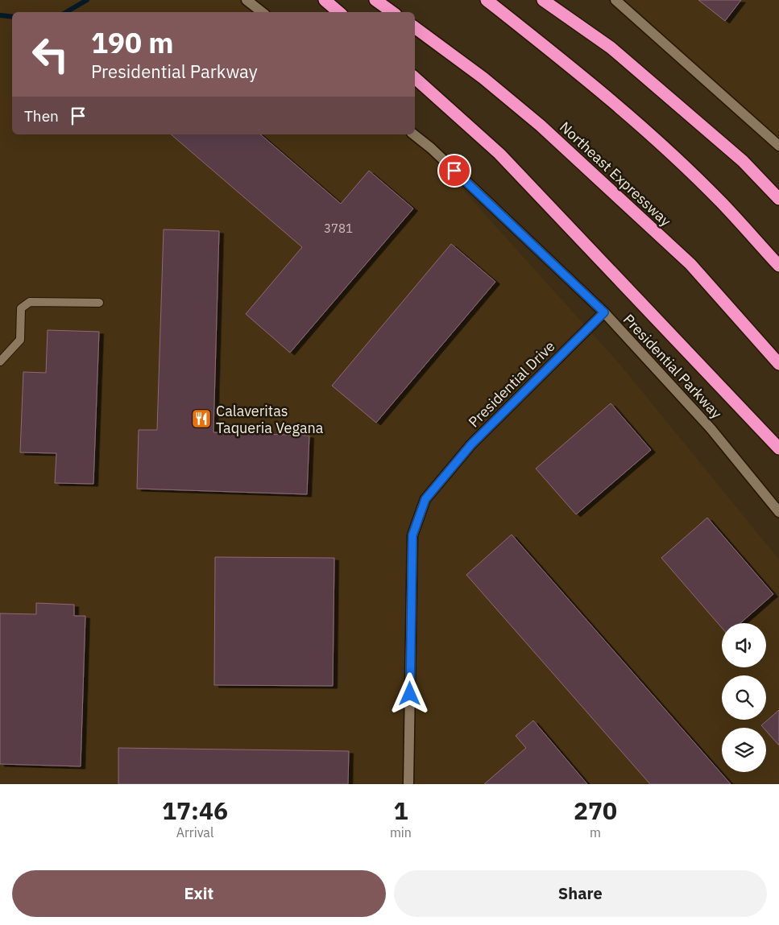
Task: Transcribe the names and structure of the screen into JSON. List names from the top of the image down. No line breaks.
{"streets":{"highway":["Northeast Expressway"],"street":["Presidential Parkway","Presidential Drive"]},"crossings":[["Presidential Parkway","Presidential Drive"]],"places":{"restaurant":["Calaveritas Taqueria Vegana"]},"house_numbers":["3781"],"page":{"turn":["190 m","Presidential Parkway"],"then":"Then","eta":["17:46","Arrival","1","min","270","m"],"buttons":["Exit","Share"]}}
